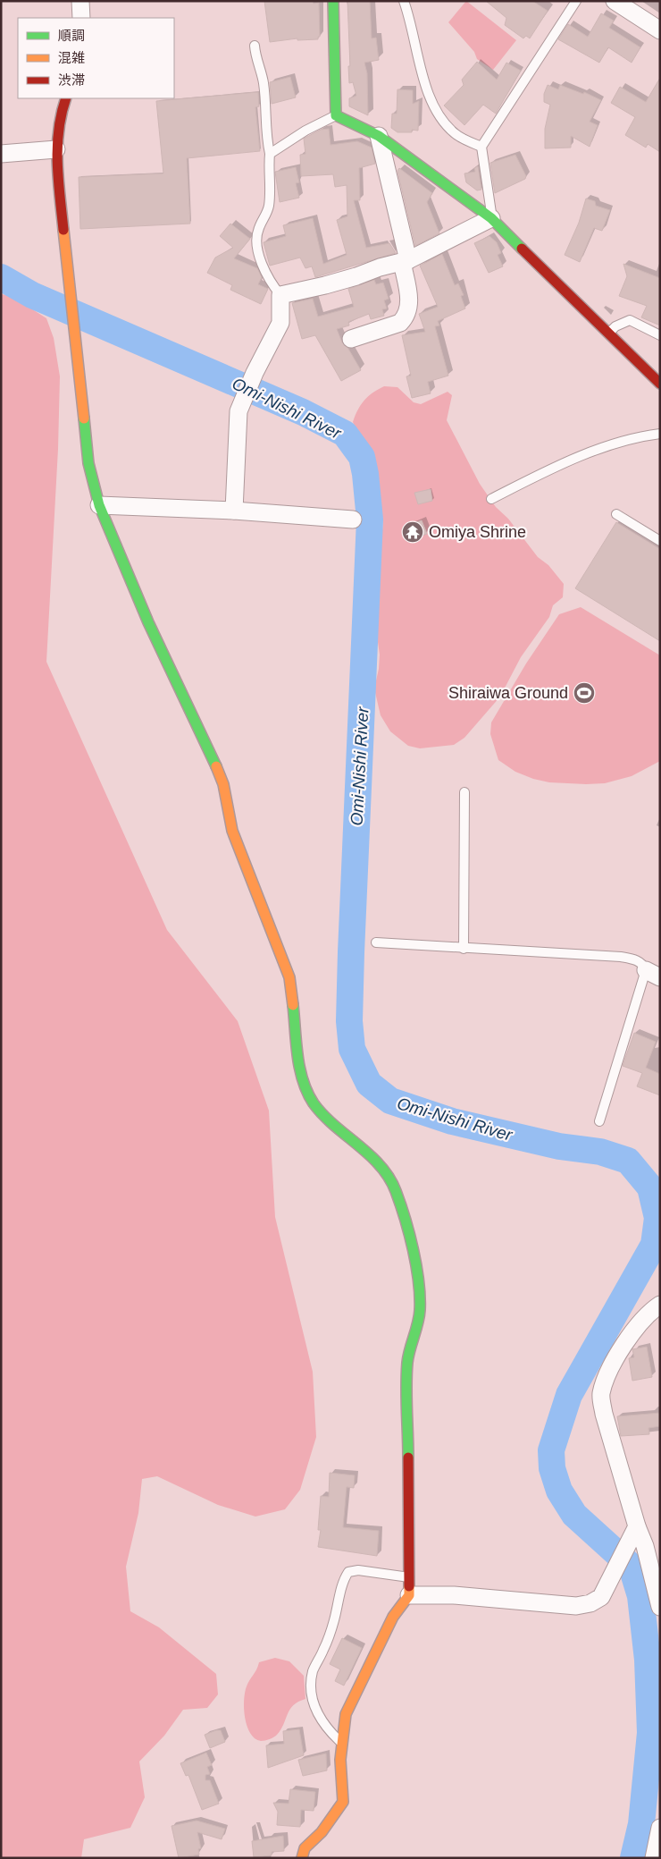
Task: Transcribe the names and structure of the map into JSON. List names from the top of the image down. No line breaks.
{"water":["Omi-Nishi River"],"places":{"temple":["Omiya Shrine"],"sports":["Shiraiwa Ground"]},"legend":["順調","混雑","渋滞"]}
